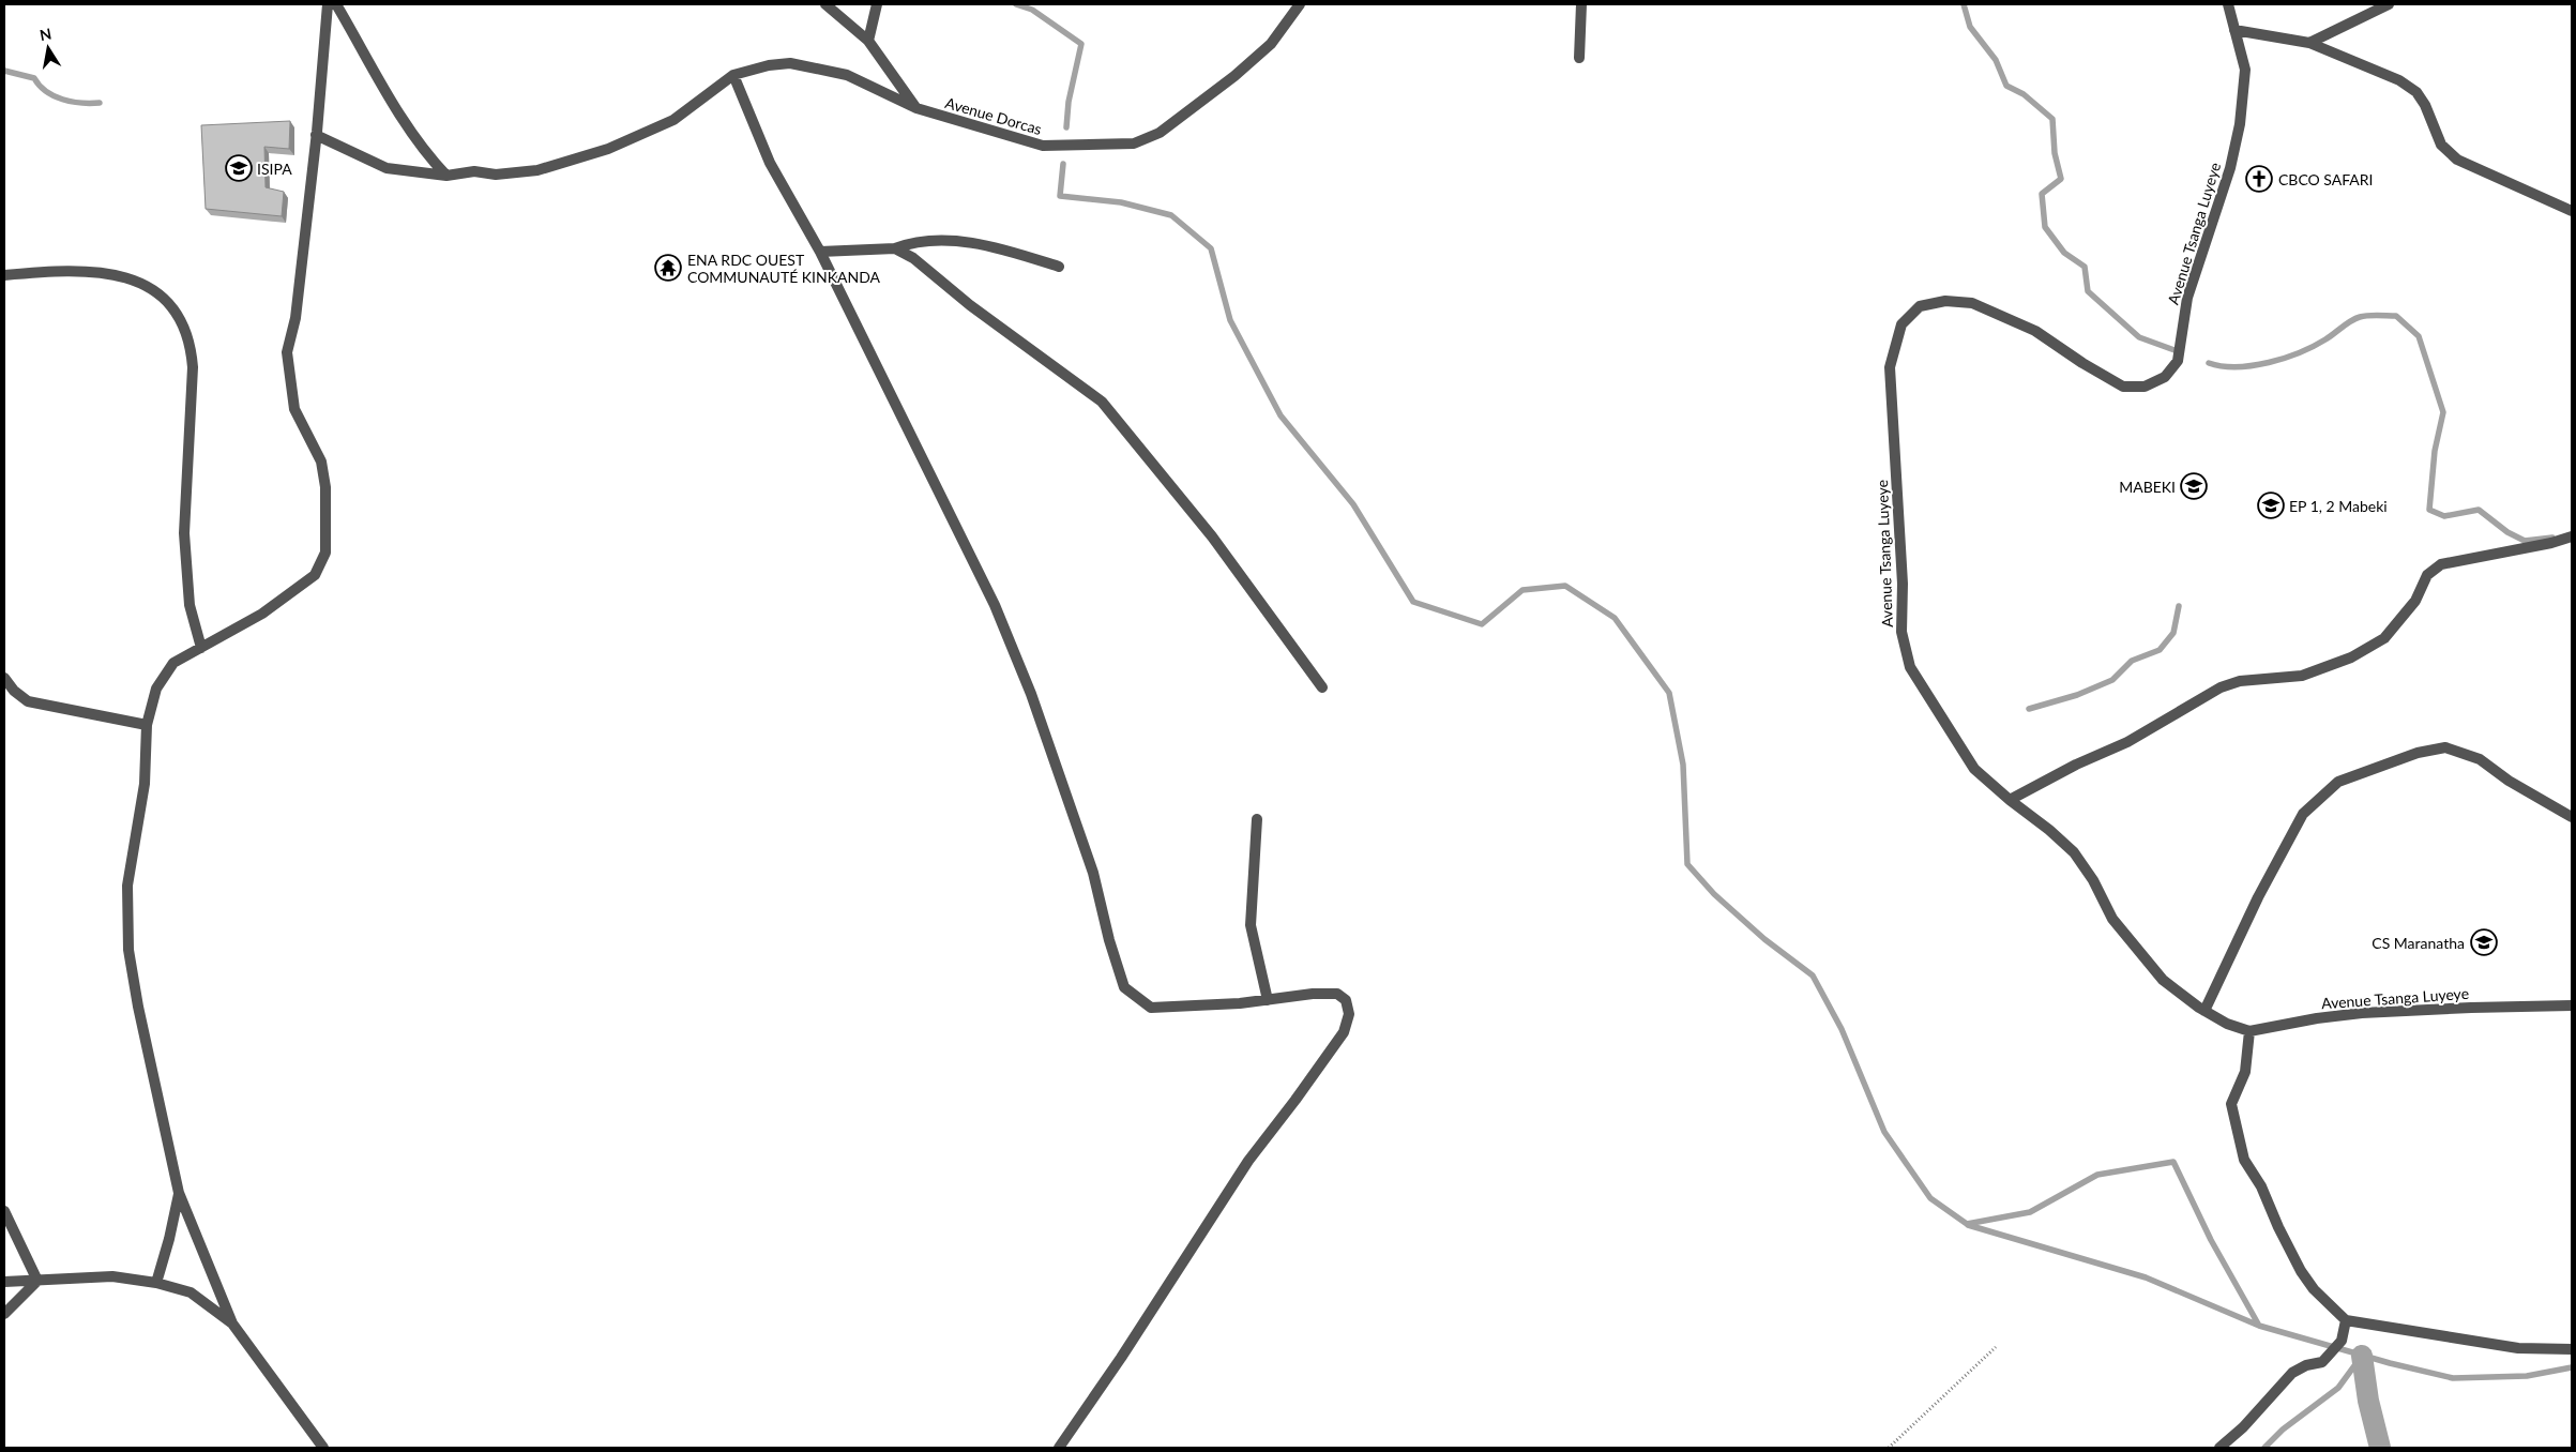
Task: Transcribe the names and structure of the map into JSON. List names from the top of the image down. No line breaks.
{"streets":{"street":["Avenue Dorcas","Avenue Tsanga Luyeye"]},"places":{"school or university":["ISIPA","MABEKI","EP 1, 2 Mabeki","CS Maranatha"],"church":["CBCO SAFARI"],"temple":["ENA RDC OUEST COMMUNAUTÉ KINKANDA"]},"north":"top"}
